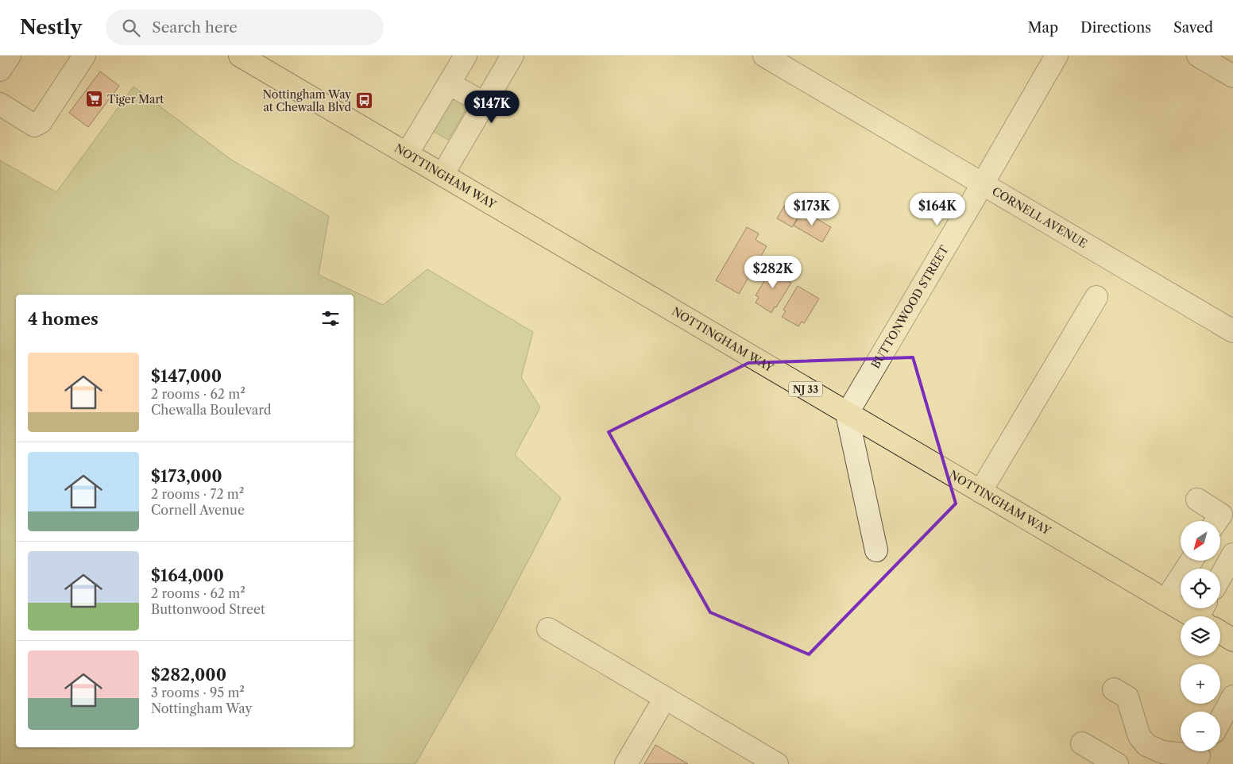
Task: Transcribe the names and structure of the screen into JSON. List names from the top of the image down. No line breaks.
{"streets":{"main road":["NOTTINGHAM WAY","NJ 33"],"street":["CORNELL AVENUE","BUTTONWOOD STREET"]},"crossings":[["NOTTINGHAM WAY","BUTTONWOOD STREET"],["CORNELL AVENUE","BUTTONWOOD STREET"]],"places":{"supermarket":["Tiger Mart"],"bus stop":["Nottingham Way at Chewalla Blvd"]},"north":"bottom left","page":{"header":"Nestly","search":"Search here","nav":["Map","Directions","Saved"],"price":["$147K","$173K","$164K","$282K"],"heading":"4 homes","list":[{"name":"$147,000","note":"2 rooms · 62 m² · Chewalla Boulevard"},{"name":"$173,000","note":"2 rooms · 72 m² · Cornell Avenue"},{"name":"$164,000","note":"2 rooms · 62 m² · Buttonwood Street"},{"name":"$282,000","note":"3 rooms · 95 m² · Nottingham Way"}],"map_buttons":["+","−"]}}
